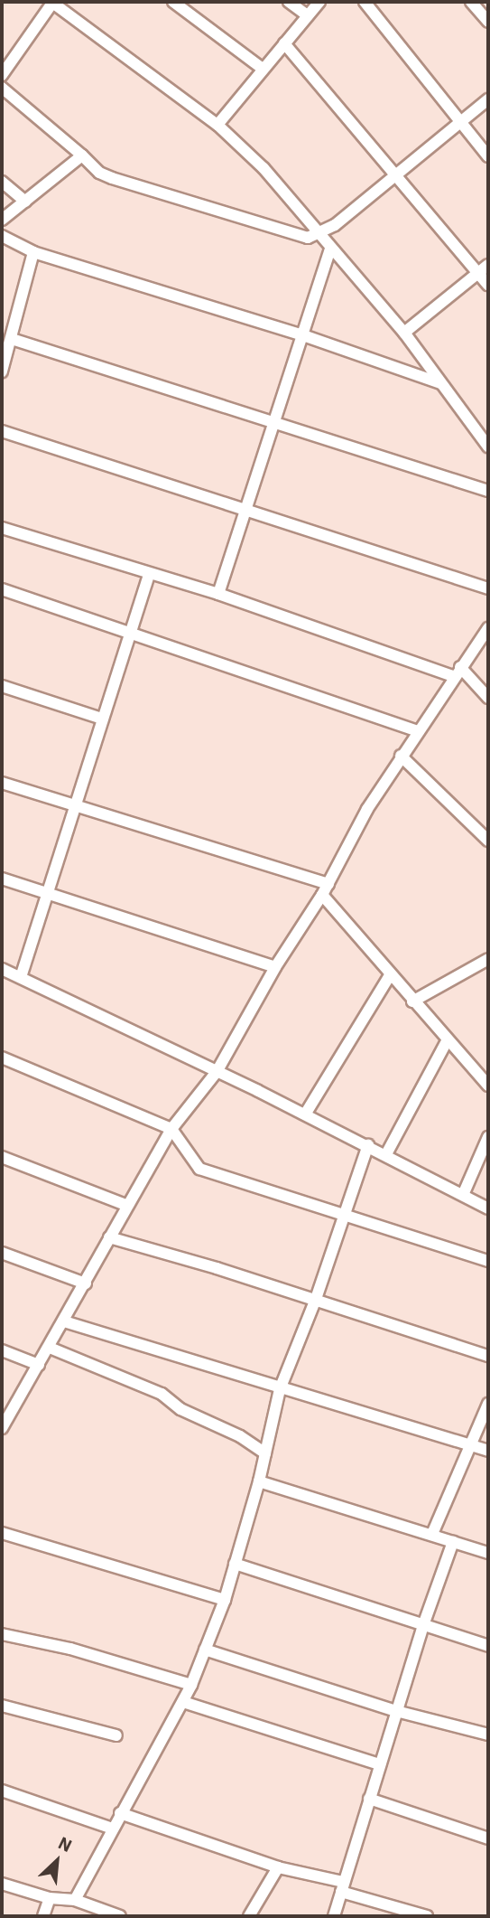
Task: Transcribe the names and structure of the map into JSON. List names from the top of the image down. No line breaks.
{"north":"top right"}
